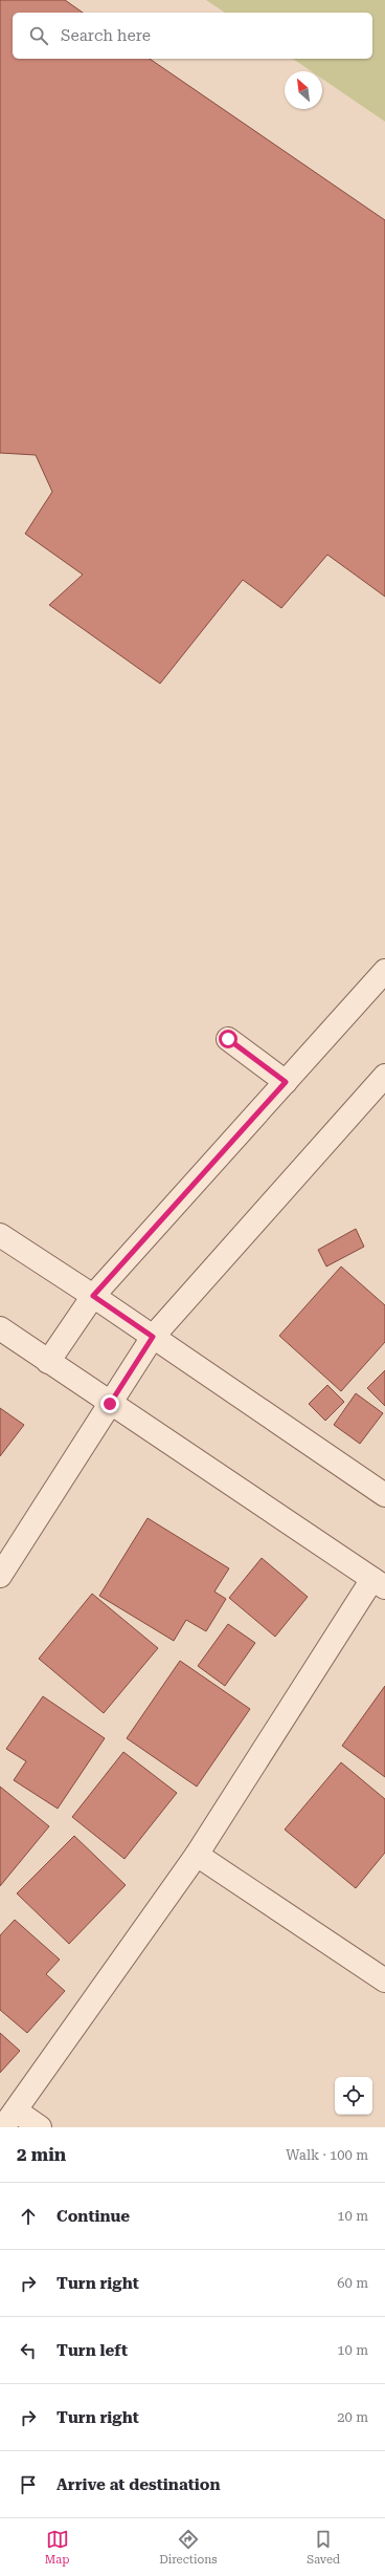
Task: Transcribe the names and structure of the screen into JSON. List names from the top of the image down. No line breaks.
{"north":"top left","page":{"search":"Search here","heading":["2 min","Walk · 100 m"],"list":[["Continue","10 m"],["Turn right","60 m"],["Turn left","10 m"],["Turn right","20 m"],"Arrive at destination"],"nav":["Map","Directions","Saved"]}}
